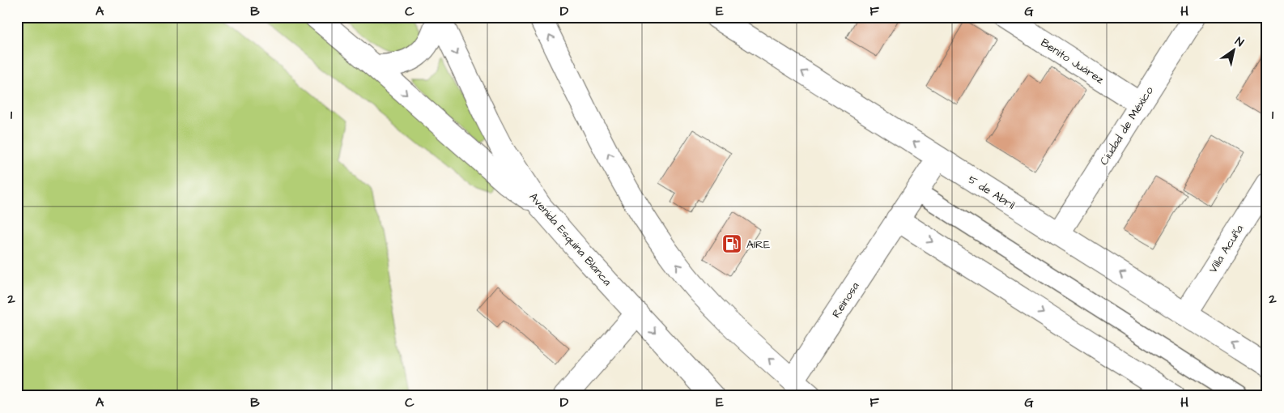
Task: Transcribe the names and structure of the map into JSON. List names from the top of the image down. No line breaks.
{"streets":{"street":["Benito Juárez","Ciudad de México","5 de Abril","Avenida Esquina Blanca","Villa Acuña","Reinosa"]},"crossings":[["Benito Juárez","Ciudad de México"],["Ciudad de México","5 de Abril"],["5 de Abril","Villa Acuña"],["5 de Abril","Reinosa"]],"places":{"fuel station":["AIRE"]},"north":"top right","grid":{"columns":["A","B","C","D","E","F","G","H"],"rows":["1","2"]}}
